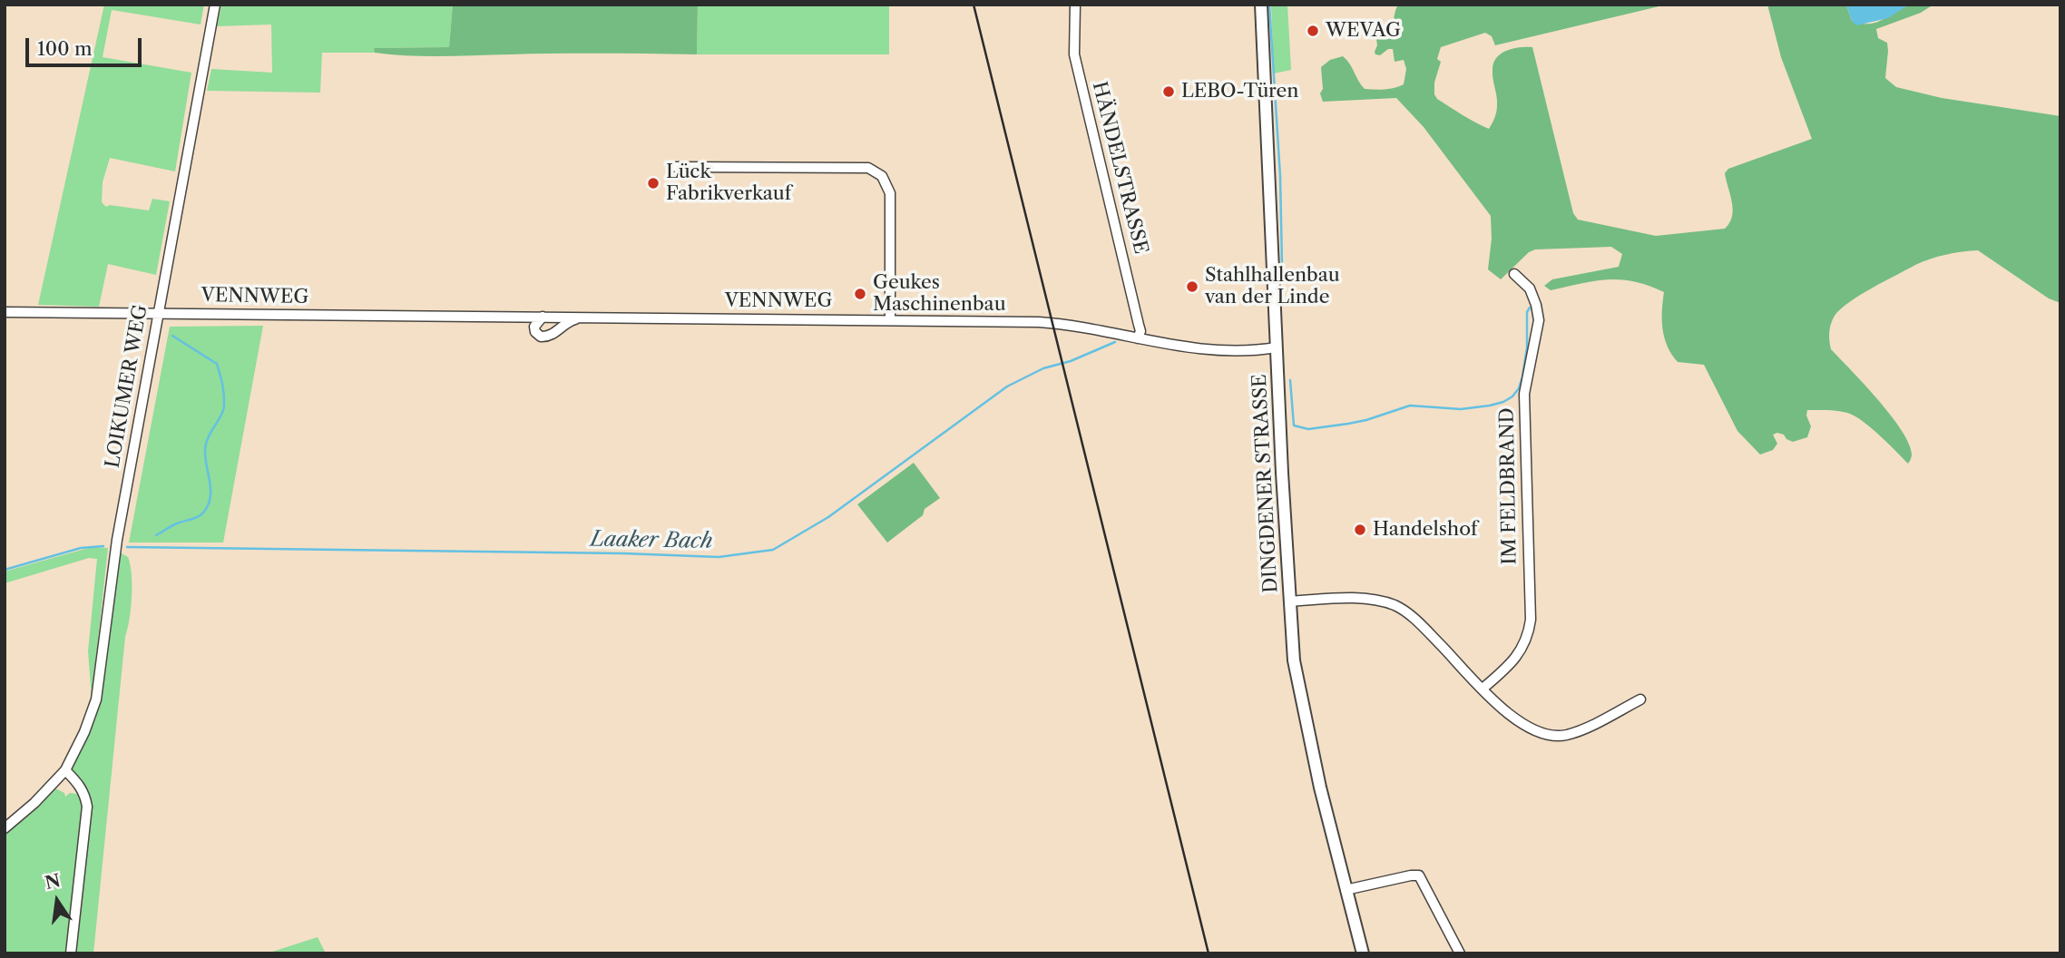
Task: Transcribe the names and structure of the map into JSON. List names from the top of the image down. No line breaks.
{"streets":{"main road":["DINGDENER STRASSE"],"street":["HÄNDELSTRASSE","VENNWEG","LOIKUMER WEG","IM FELDBRAND"]},"crossings":[["HÄNDELSTRASSE","VENNWEG"],["VENNWEG","LOIKUMER WEG"],["VENNWEG","DINGDENER STRASSE"]],"water":["Laaker Bach"],"places":["WEVAG","LEBO-Türen","Lück Fabrikverkauf","Stahlhallenbau van der Linde","Geukes Maschinenbau","Handelshof"],"scale_bar":"100 m","north":"top"}
